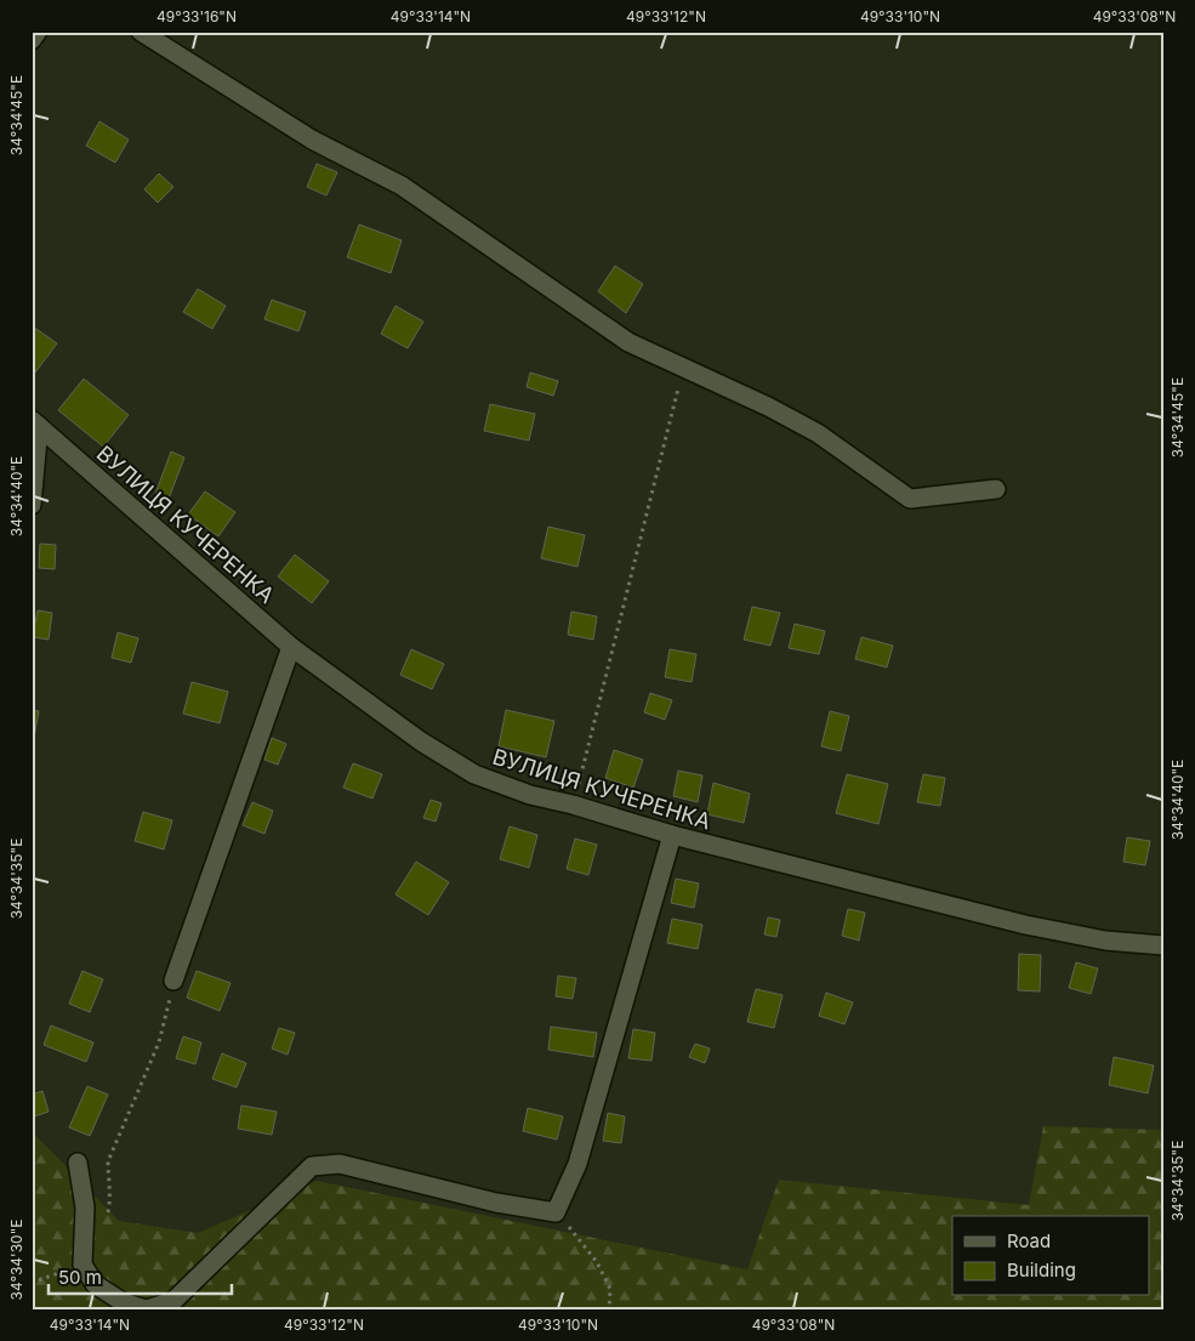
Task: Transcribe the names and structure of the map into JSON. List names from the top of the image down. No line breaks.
{"streets":{"street":["ВУЛИЦЯ КУЧЕРЕНКА"]},"legend":["Road","Building"],"scale_bar":"50 m","coordinates":["49°33'16\"N","49°33'14\"N","49°33'12\"N","49°33'10\"N","49°33'08\"N","34°34'45\"E","34°34'40\"E","34°34'35\"E","34°34'30\"E"]}
